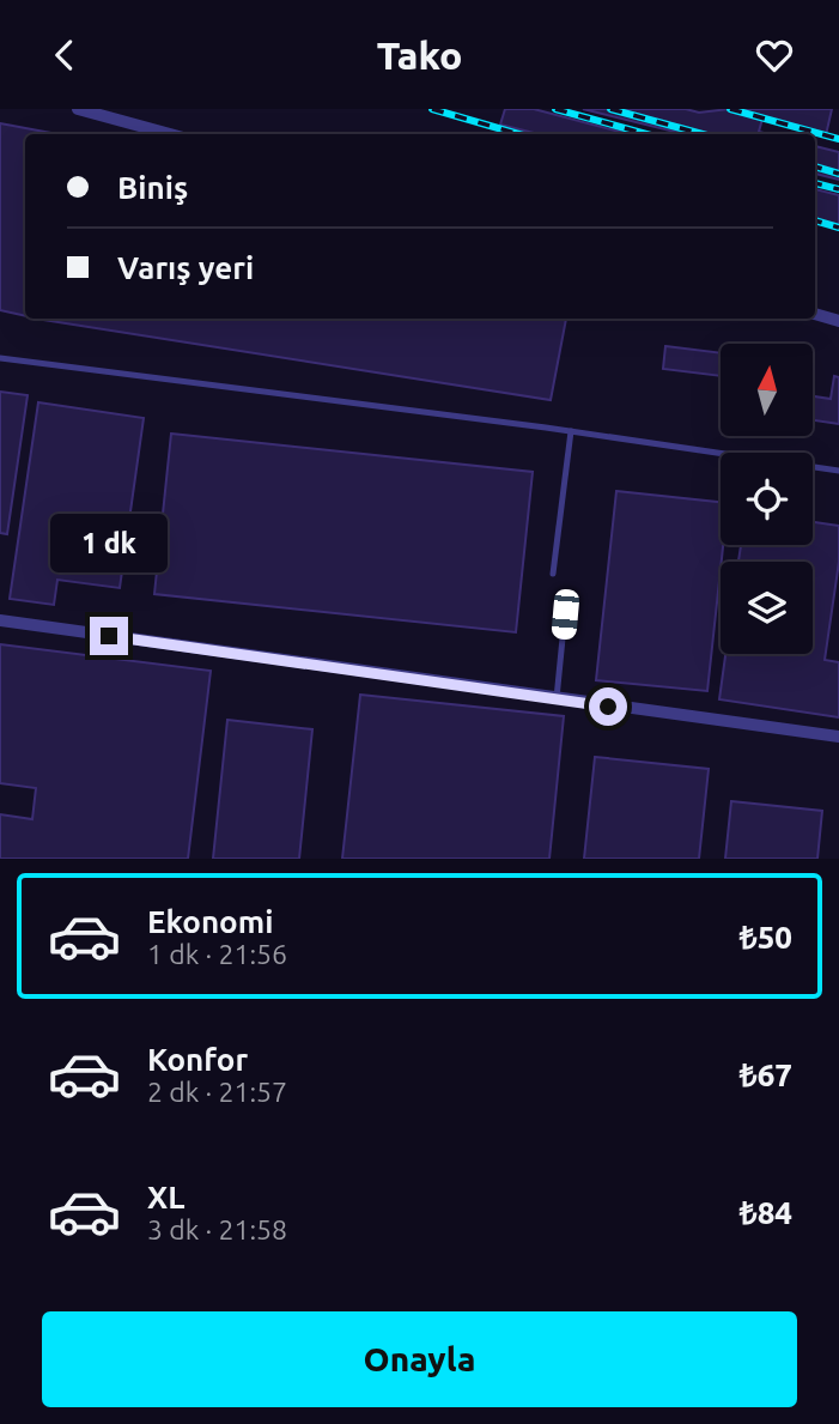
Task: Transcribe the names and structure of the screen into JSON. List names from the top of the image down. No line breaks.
{"north":"top","page":{"header":"Tako","banner":["Biniş","Varış yeri"],"bubble":"1 dk","list":[{"name":"Ekonomi","note":"1 dk · 21:56","value":"₺50"},{"name":"Konfor","note":"2 dk · 21:57","value":"₺67"},{"name":"XL","note":"3 dk · 21:58","value":"₺84"}],"buttons":"Onayla"}}
